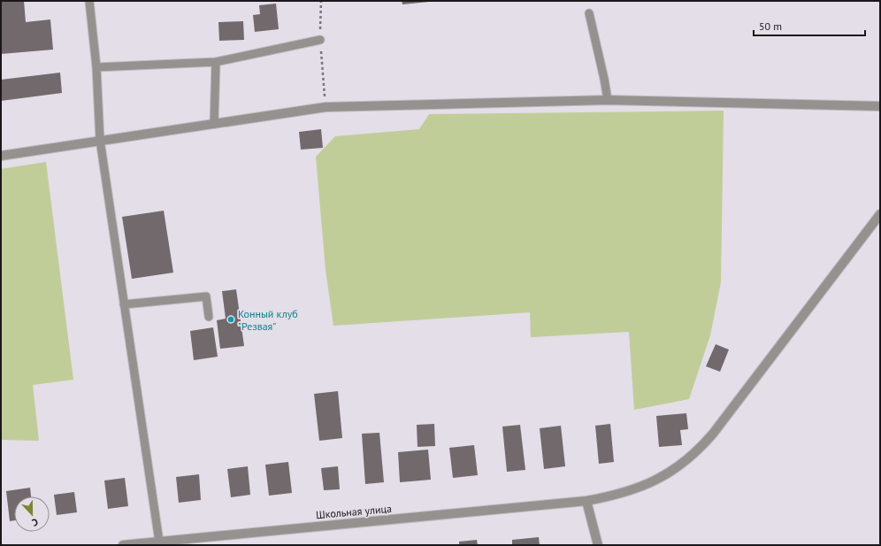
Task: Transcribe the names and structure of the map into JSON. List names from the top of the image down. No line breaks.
{"streets":{"street":["Школьная улица"]},"places":["Конный клуб \"Резвая\""],"scale_bar":"50 m","north":"bottom"}
